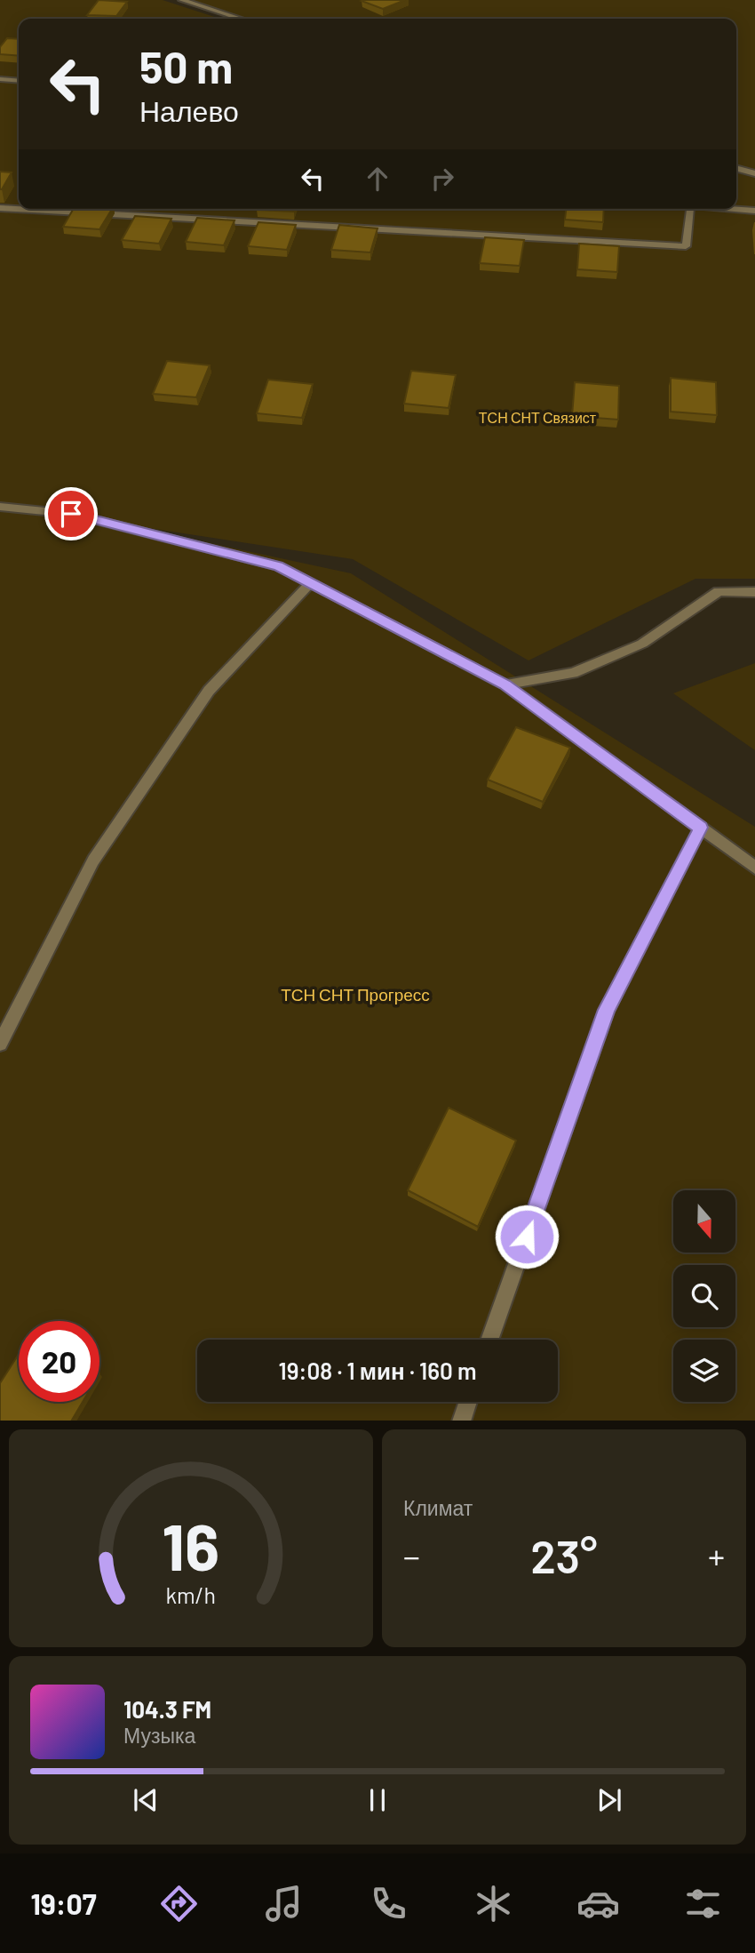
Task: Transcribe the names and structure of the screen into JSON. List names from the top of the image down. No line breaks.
{"parks":["ТСН СНТ Связист","ТСН СНТ Прогресс"],"north":"bottom","page":{"turn":["50 m","Налево"],"limit":"20","trip":"19:08 · 1 мин · 160 m","tile":"Климат","heat":["−","23°","+"],"song":["104.3 FM","Музыка"],"tabs":"19:07","gauge":["16","km/h"]}}
